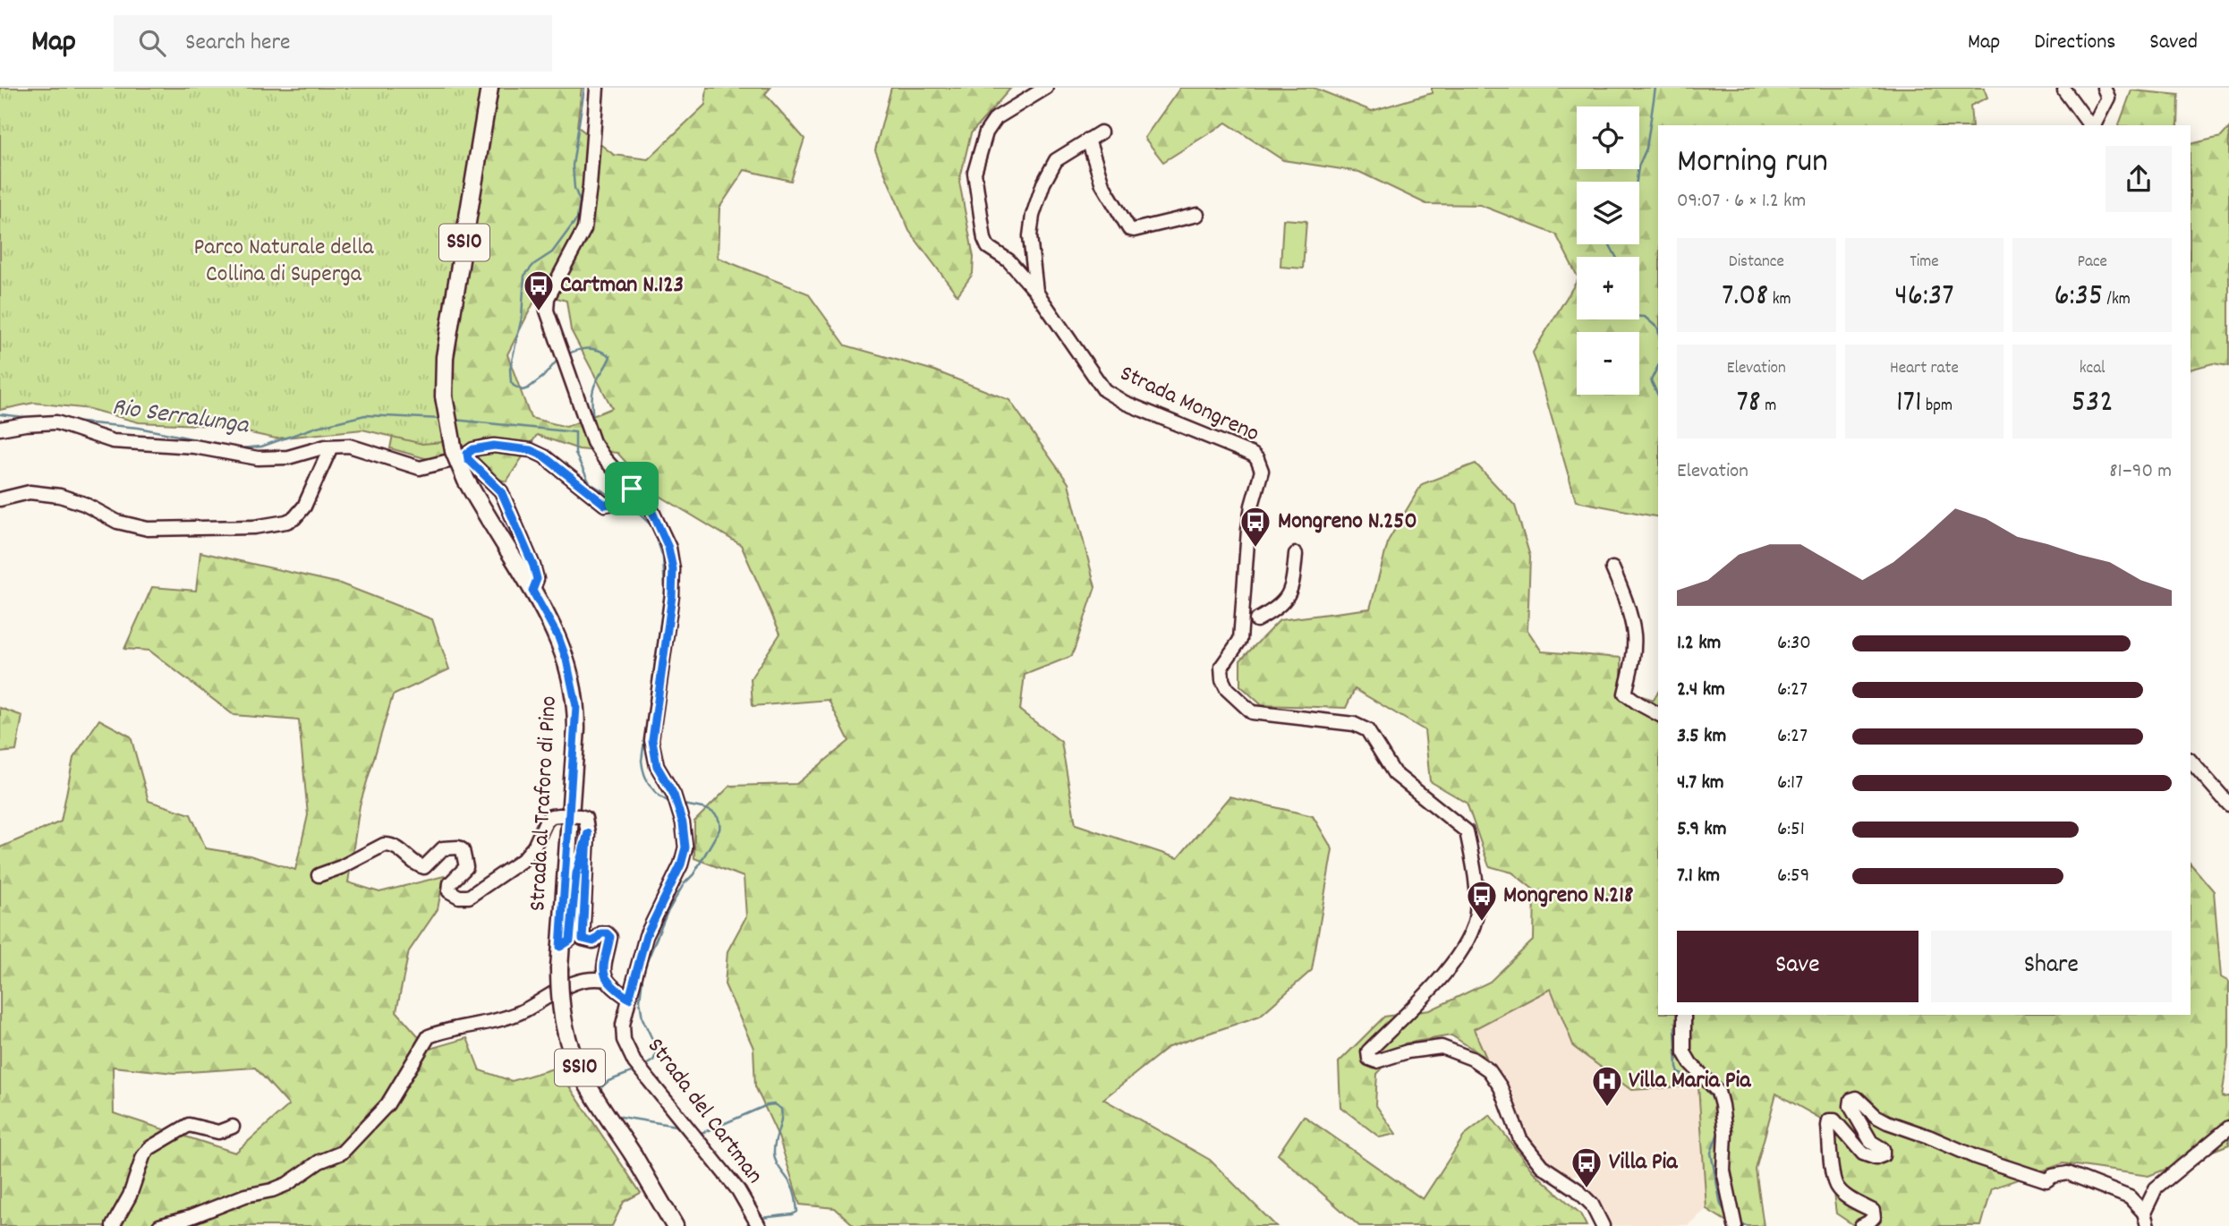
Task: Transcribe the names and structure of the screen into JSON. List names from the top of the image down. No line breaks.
{"streets":{"main road":["SS10","Strada al Traforo di Pino"],"street":["Strada Mongreno","Strada del Cartman"]},"water":["Rio Serralunga"],"parks":["Parco Naturale della Collina di Superga"],"places":{"bus stop":["Cartman N.123","Mongreno N.250","Mongreno N.218","Villa Pia"],"hospital":["Villa Maria Pia"]},"page":{"header":"Map","search":"Search here","nav":["Map","Directions","Saved"],"map_buttons":["+","−"],"heading":["Morning run","09:07 · 6 × 1.2 km"],"stats":[["Distance","7.08 km"],["Time","46:37"],["Pace","6:35 /km"],["Elevation","78 m"],["Heart rate","171 bpm"],["kcal","532"]],"chart":["Elevation","81–90 m"],"list":[{"name":"1.2 km","note":"6:30"},{"name":"2.4 km","note":"6:27"},{"name":"3.5 km","note":"6:27"},{"name":"4.7 km","note":"6:17"},{"name":"5.9 km","note":"6:51"},{"name":"7.1 km","note":"6:59"}],"buttons":["Save","Share"]}}
